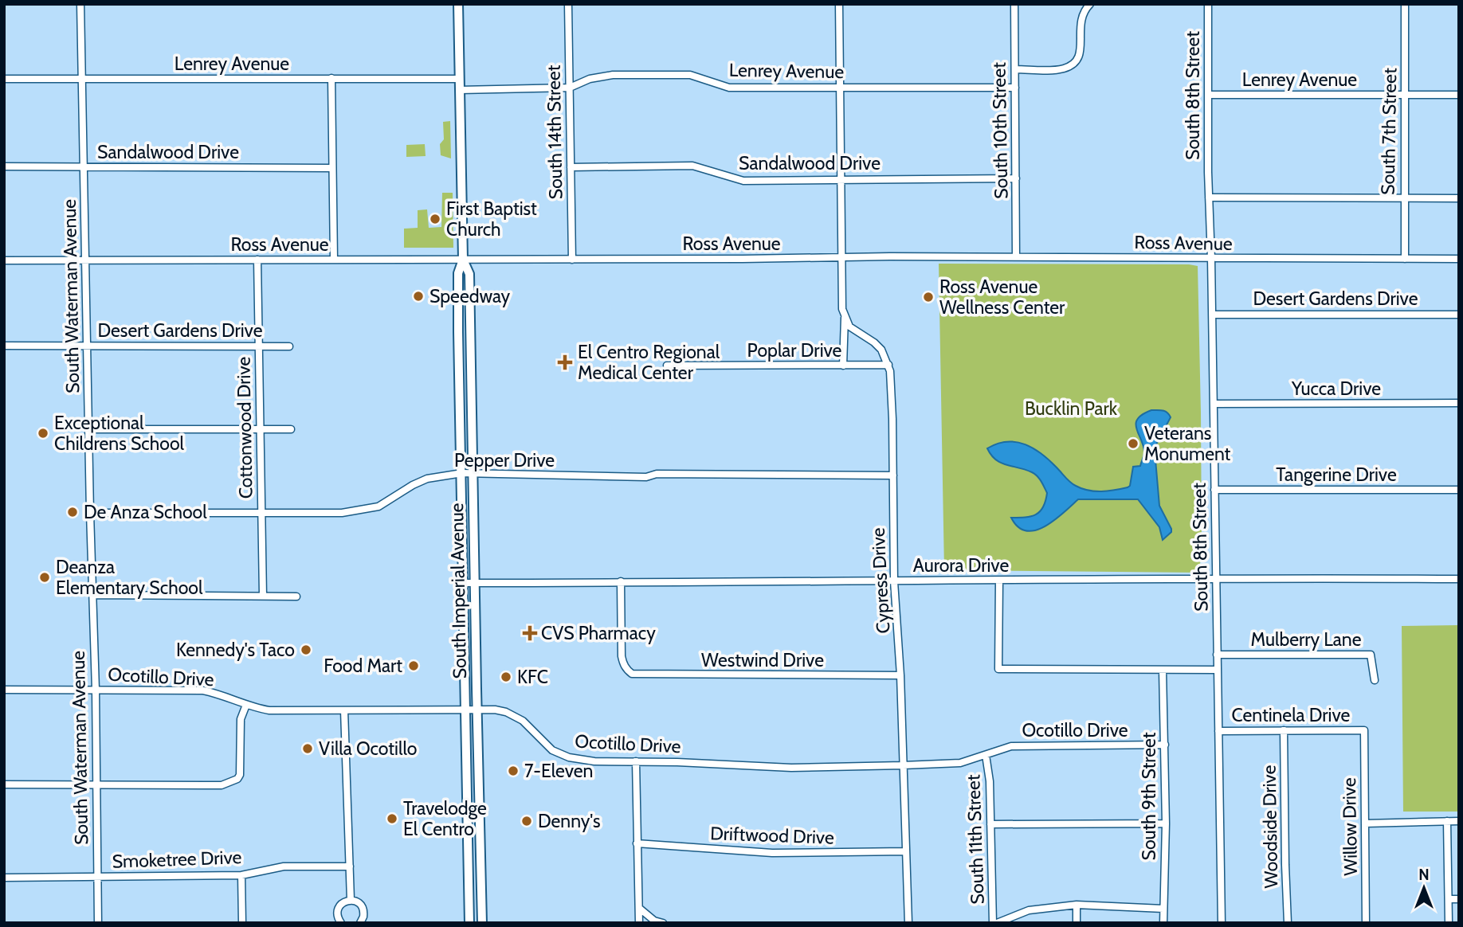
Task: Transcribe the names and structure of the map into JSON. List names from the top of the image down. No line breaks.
{"streets":{"highway":["South Imperial Avenue"],"street":["Lenrey Avenue","South 8th Street","South 10th Street","South 7th Street","South 14th Street","Sandalwood Drive","Ross Avenue","South Waterman Avenue","Desert Gardens Drive","Poplar Drive","Yucca Drive","Cottonwood Drive","Pepper Drive","Tangerine Drive","Aurora Drive","Cypress Drive","Mulberry Lane","Westwind Drive","Ocotillo Drive","Centinela Drive","South 9th Street","Woodside Drive","Willow Drive","Driftwood Drive","South 11th Street","Smoketree Drive"]},"crossings":[["Lenrey Avenue","South 8th Street"],["Lenrey Avenue","South 10th Street"],["Lenrey Avenue","South 7th Street"],["Lenrey Avenue","South 14th Street"],["Lenrey Avenue","South Waterman Avenue"],["Lenrey Avenue","South Imperial Avenue"],["South 8th Street","Ross Avenue"],["South 8th Street","Desert Gardens Drive"],["South 8th Street","Yucca Drive"],["South 8th Street","Tangerine Drive"],["South 8th Street","Aurora Drive"],["South 8th Street","Mulberry Lane"],["South 8th Street","Centinela Drive"],["South 10th Street","Sandalwood Drive"],["South 10th Street","Ross Avenue"],["South 7th Street","Ross Avenue"],["South 14th Street","Sandalwood Drive"],["South 14th Street","Ross Avenue"],["Sandalwood Drive","South Waterman Avenue"],["Ross Avenue","South Waterman Avenue"],["Ross Avenue","Cottonwood Drive"],["Ross Avenue","South Imperial Avenue"],["South Waterman Avenue","Desert Gardens Drive"],["South Waterman Avenue","Pepper Drive"],["South Waterman Avenue","Ocotillo Drive"],["South Waterman Avenue","Smoketree Drive"],["Desert Gardens Drive","Cottonwood Drive"],["Poplar Drive","Cypress Drive"],["Cottonwood Drive","Pepper Drive"],["Pepper Drive","Cypress Drive"],["Pepper Drive","South Imperial Avenue"],["Aurora Drive","Cypress Drive"],["Aurora Drive","South Imperial Avenue"],["Aurora Drive","Westwind Drive"],["Cypress Drive","Westwind Drive"],["Cypress Drive","Ocotillo Drive"],["Cypress Drive","Driftwood Drive"],["South Imperial Avenue","Ocotillo Drive"],["Ocotillo Drive","South 9th Street"],["Ocotillo Drive","South 11th Street"],["Centinela Drive","Woodside Drive"],["Centinela Drive","Willow Drive"]],"parks":["Bucklin Park"],"places":{"other":["First Baptist Church","Speedway","Ross Avenue Wellness Center","Exceptional Childrens School","Veterans Monument","De Anza School","Deanza Elementary School","Kennedy's Taco","Food Mart","KFC","Villa Ocotillo","7-Eleven","Travelodge El Centro","Denny's"],"health":["El Centro Regional Medical Center","CVS Pharmacy"]},"north":"top"}
